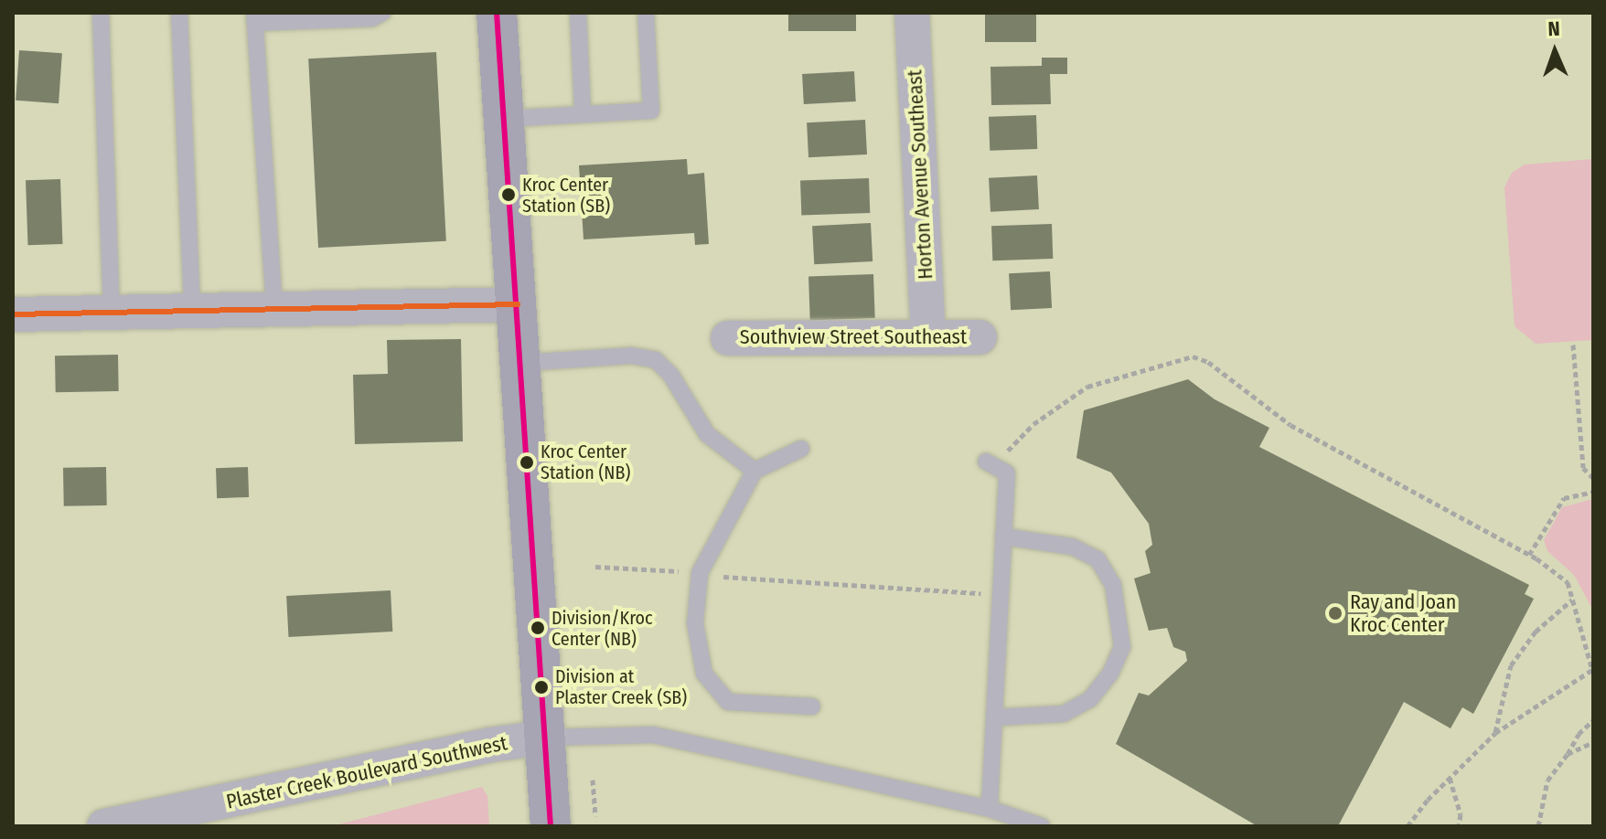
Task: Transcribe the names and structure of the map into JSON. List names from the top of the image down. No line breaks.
{"streets":{"street":["Horton Avenue Southeast","Southview Street Southeast","Plaster Creek Boulevard Southwest"]},"crossings":[["Horton Avenue Southeast","Southview Street Southeast"]],"places":["Kroc Center Station (SB)","Kroc Center Station (NB)","Ray and Joan Kroc Center","Division/Kroc Center (NB)","Division at Plaster Creek (SB)"],"north":"top"}
